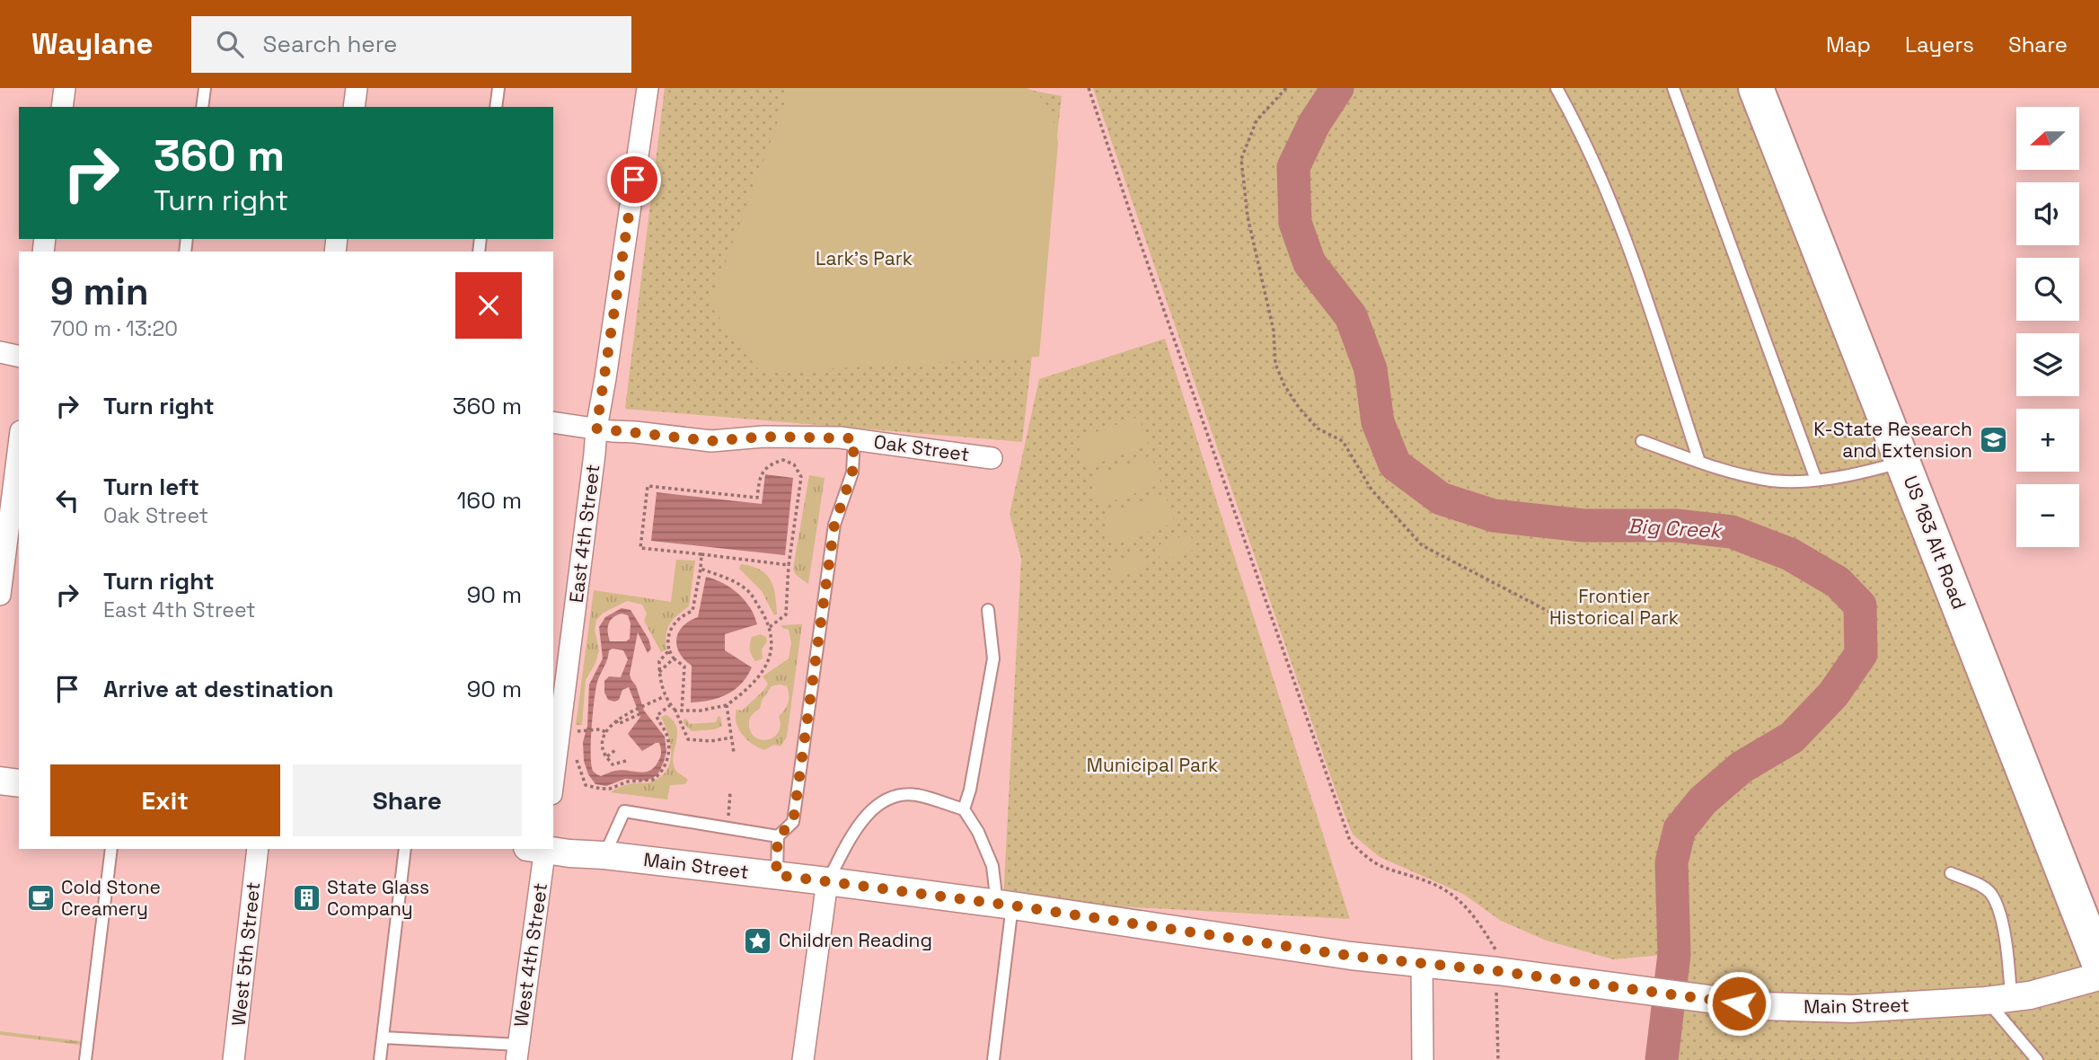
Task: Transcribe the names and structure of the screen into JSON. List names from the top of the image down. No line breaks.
{"streets":{"highway":["US 183 Alt Road"],"street":["Oak Street","East 4th Street","Main Street","West 5th Street","West 4th Street"]},"crossings":[["Oak Street","East 4th Street"]],"water":["Big Creek"],"parks":["Lark's Park","Frontier Historical Park","Municipal Park"],"places":{"school or university":["K-State Research and Extension"],"cafe":["Cold Stone Creamery"],"building":["State Glass Company"],"place":["Children Reading"]},"north":"left","page":{"header":"Waylane","search":"Search here","nav":["Map","Layers","Share"],"map_buttons":["+","−"],"turn":["360 m","Turn right"],"heading":["9 min","700 m · 13:20"],"list":[{"name":"Turn right","value":"360 m"},{"name":"Turn left","note":"Oak Street","value":"160 m"},{"name":"Turn right","note":"East 4th Street","value":"90 m"},{"name":"Arrive at destination","value":"90 m"}],"buttons":["Exit","Share"]}}
